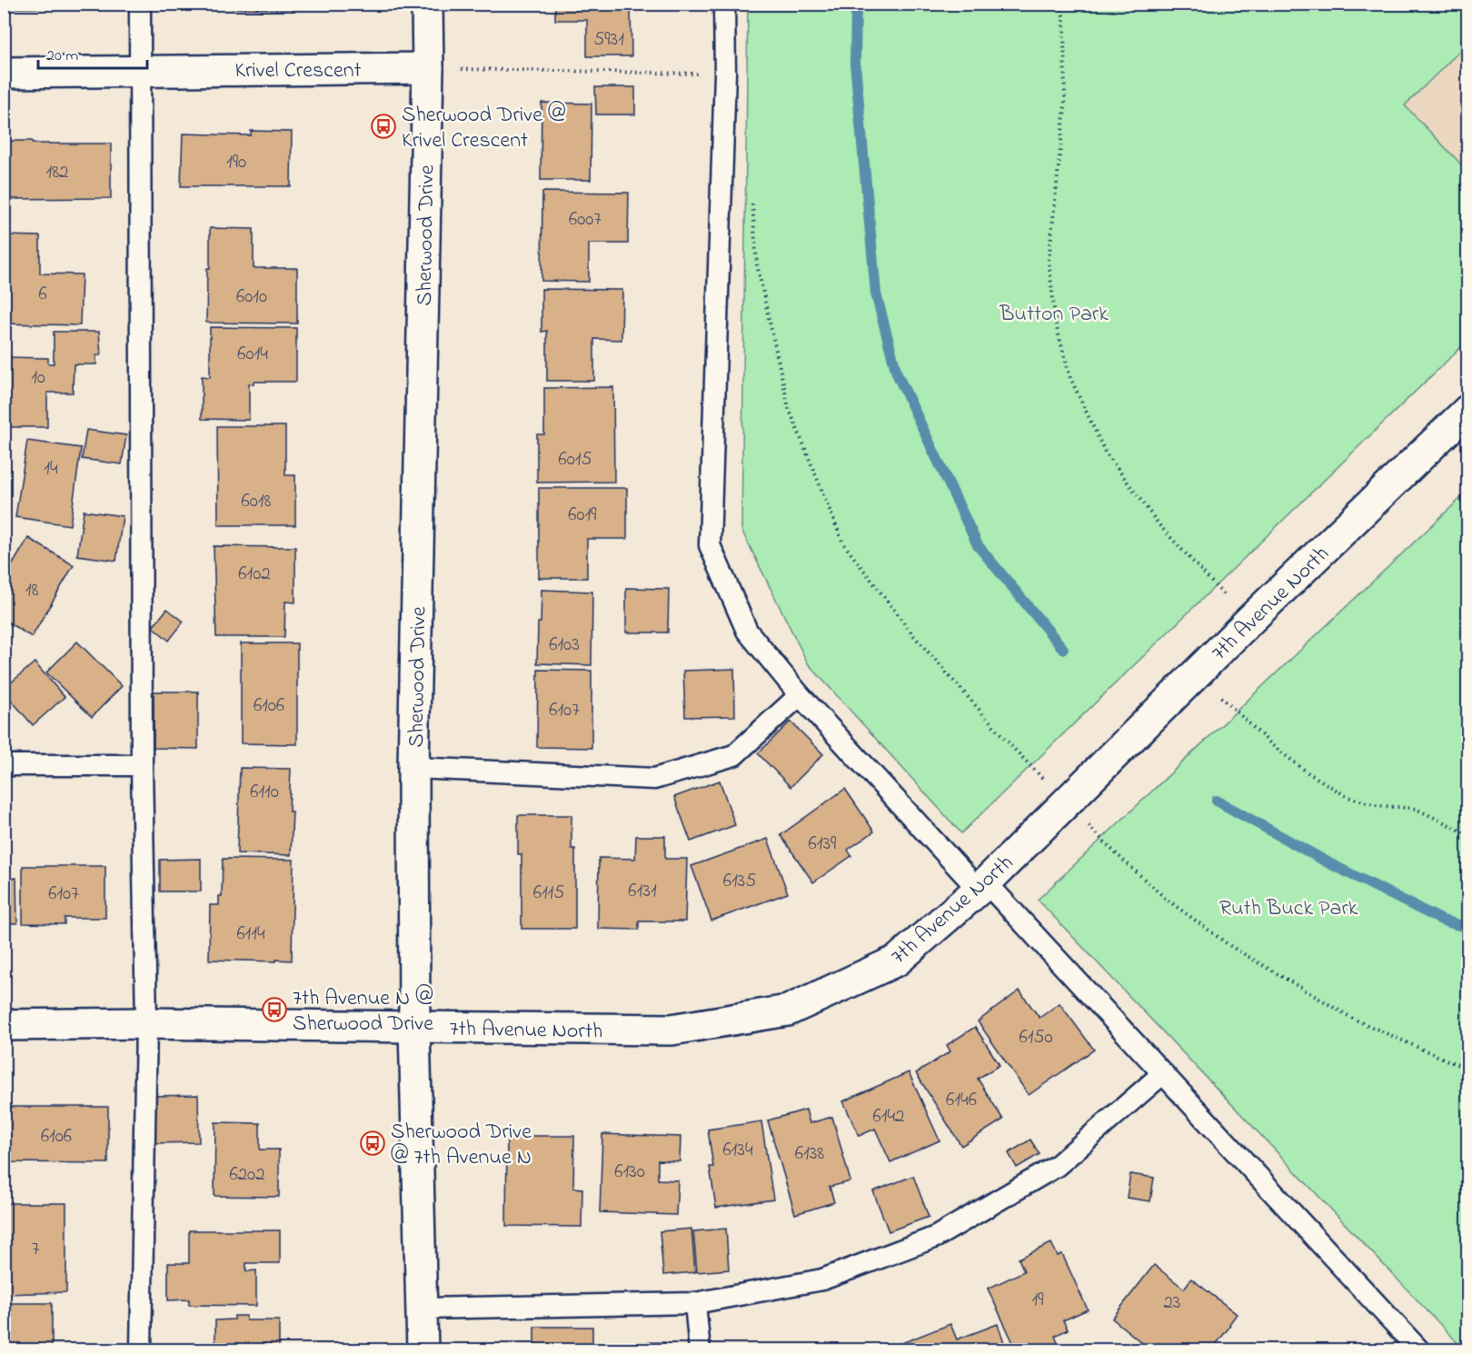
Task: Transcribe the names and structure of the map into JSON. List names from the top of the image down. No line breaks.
{"streets":{"street":["Krivel Crescent","Sherwood Drive","7th Avenue North"]},"crossings":[["Krivel Crescent","Sherwood Drive"],["Sherwood Drive","7th Avenue North"]],"parks":["Button Park","Ruth Buck Park"],"places":{"bus stop":["Sherwood Drive @ Krivel Crescent","7th Avenue N @ Sherwood Drive","Sherwood Drive @ 7th Avenue N"]},"house_numbers":["5931","190","182","6007","6","6010","6014","10","6015","14","6018","6019","6102","18","6103","6106","6107","6110","6139","6135","6131","6115","6107","6114","6150","6146","6142","6106","6134","6138","6130","6202","7","19","23"],"scale_bar":"20 m"}
